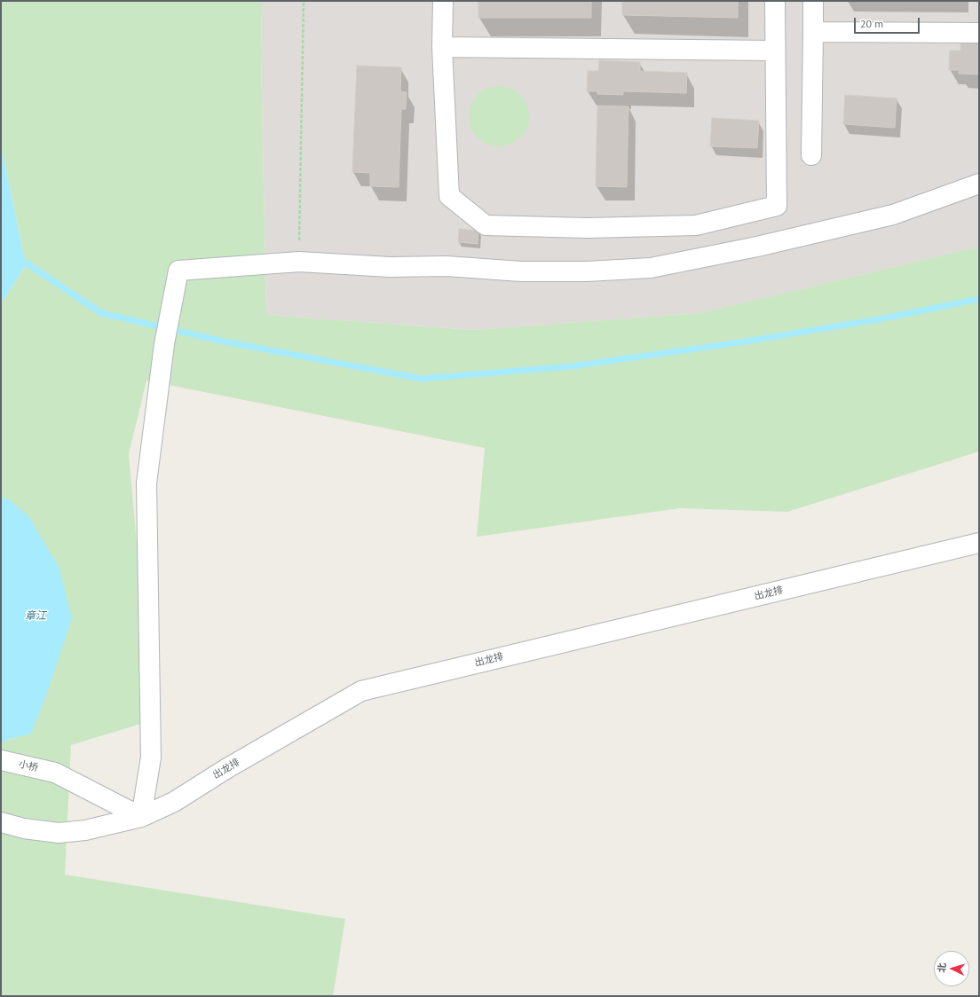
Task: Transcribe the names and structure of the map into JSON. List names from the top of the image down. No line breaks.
{"streets":{"street":["出龙排","小桥"]},"crossings":[["出龙排","小桥"]],"water":["章江"],"scale_bar":"20 m","north":"left"}
